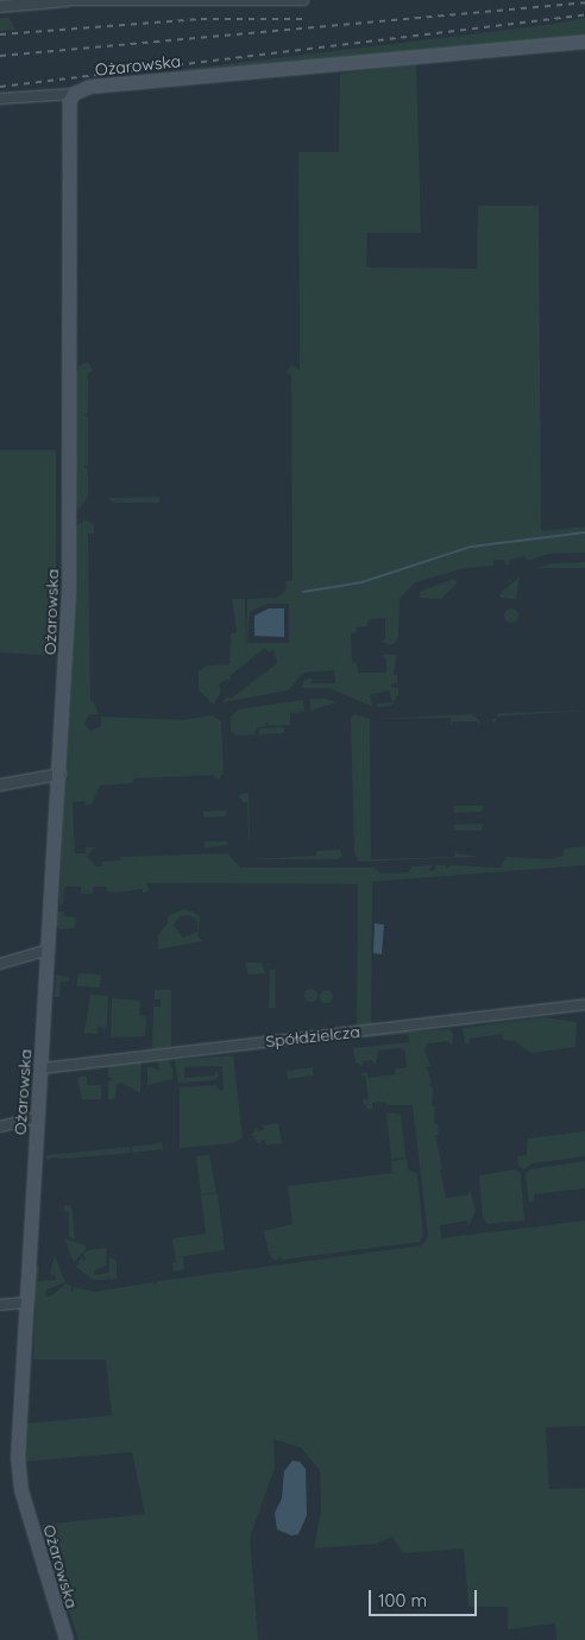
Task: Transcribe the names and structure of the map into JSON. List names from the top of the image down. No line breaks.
{"streets":{"main road":["Ożarowska"],"street":["Spółdzielcza"]},"crossings":[["Ożarowska","Spółdzielcza"]],"scale_bar":"100 m"}
